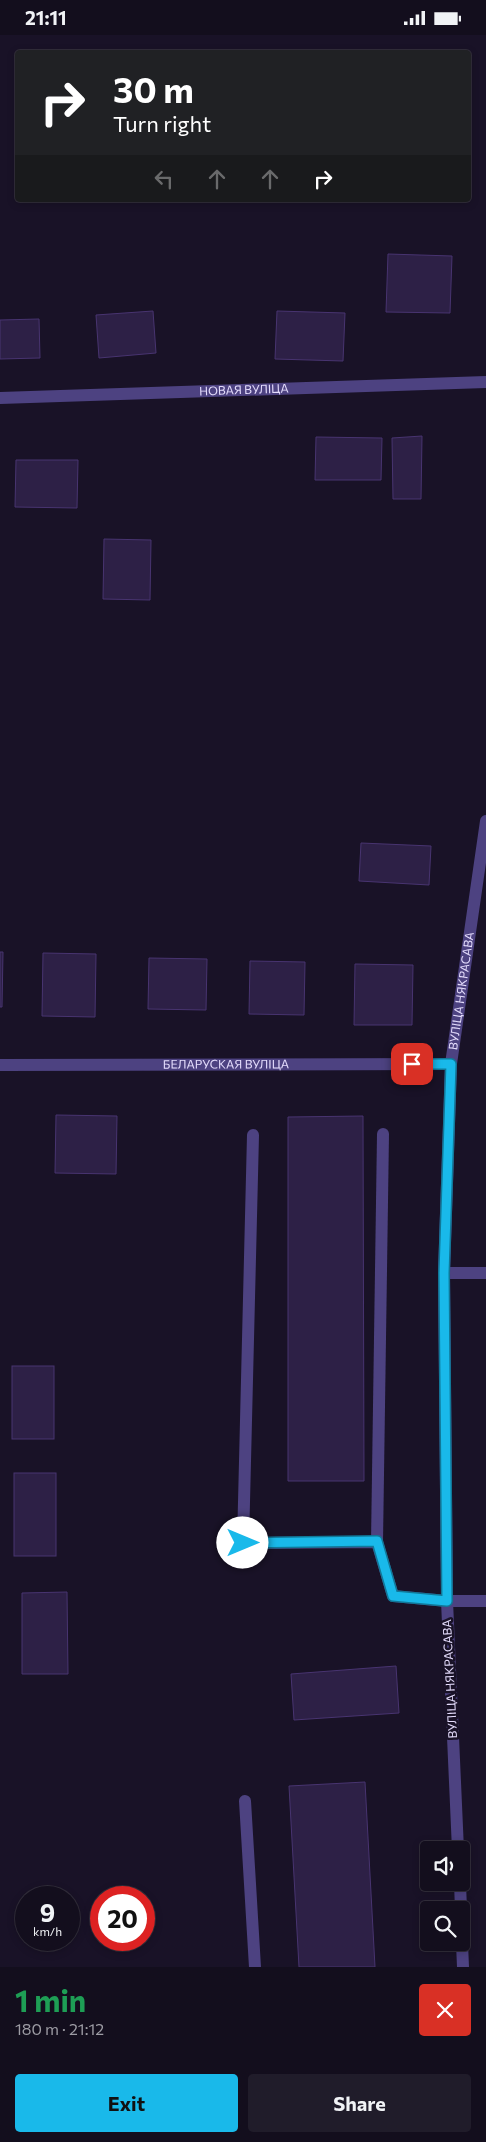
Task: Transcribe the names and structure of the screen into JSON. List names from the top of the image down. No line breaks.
{"streets":{"street":["НОВАЯ ВУЛІЦА","ВУЛІЦА НЯКРАСАВА","БЕЛАРУСКАЯ ВУЛІЦА"]},"crossings":[["ВУЛІЦА НЯКРАСАВА","БЕЛАРУСКАЯ ВУЛІЦА"]],"page":{"status":"21:11","turn":["30 m","Turn right"],"speed":"9 km/h","limit":"20","heading":["1 min","180 m · 21:12"],"buttons":["Exit","Share"]}}
